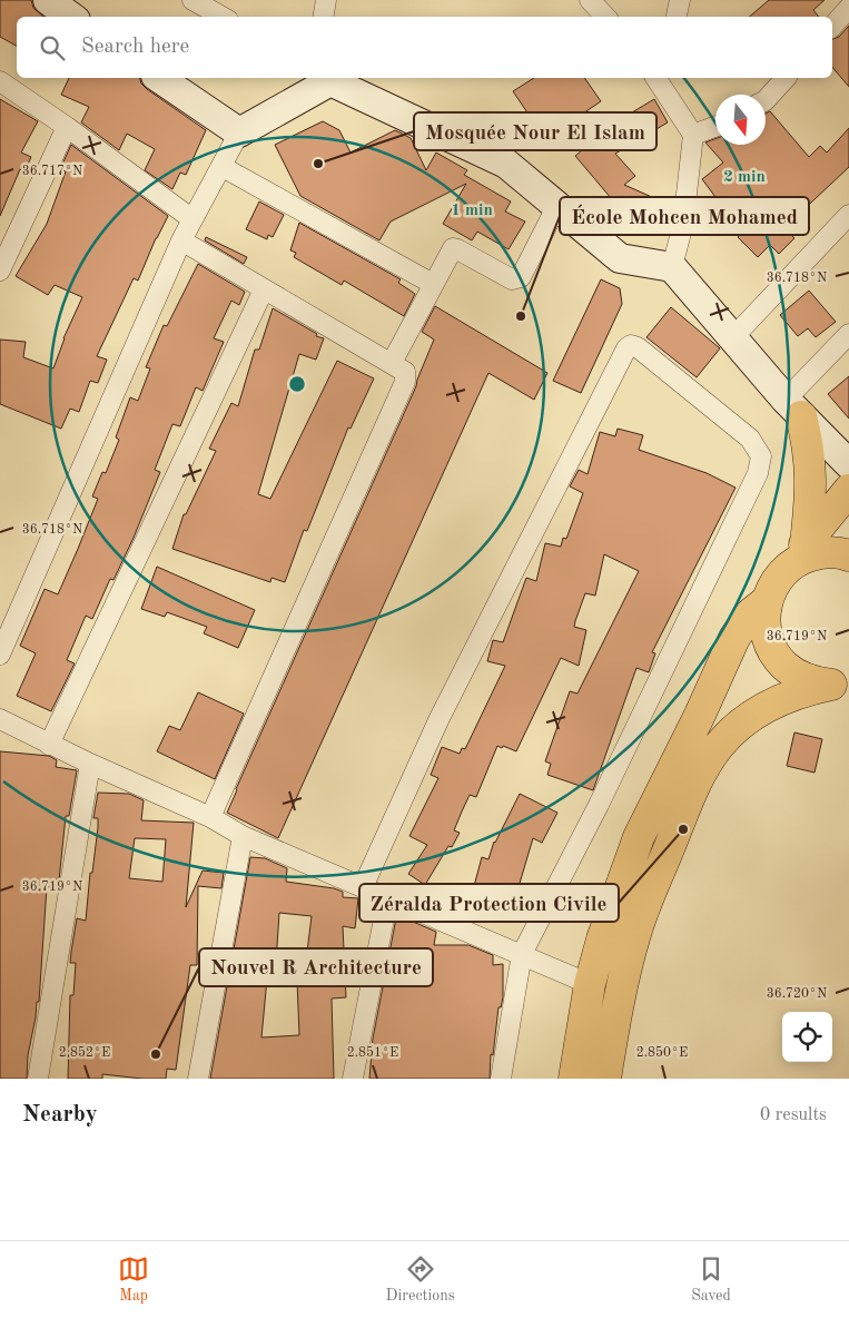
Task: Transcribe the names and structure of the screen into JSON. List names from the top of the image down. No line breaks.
{"places":["Mosquée Nour El Islam","École Mohcen Mohamed","Zéralda Protection Civile","Nouvel R Architecture"],"north":"bottom","page":{"search":"Search here","heading":["Nearby","0 results"],"nav":["Map","Directions","Saved"]},"coordinates":["36.717°N","36.718°N","36.719°N","36.720°N","2.852°E","2.851°E","2.850°E"],"rings":["2 min","1 min"]}
